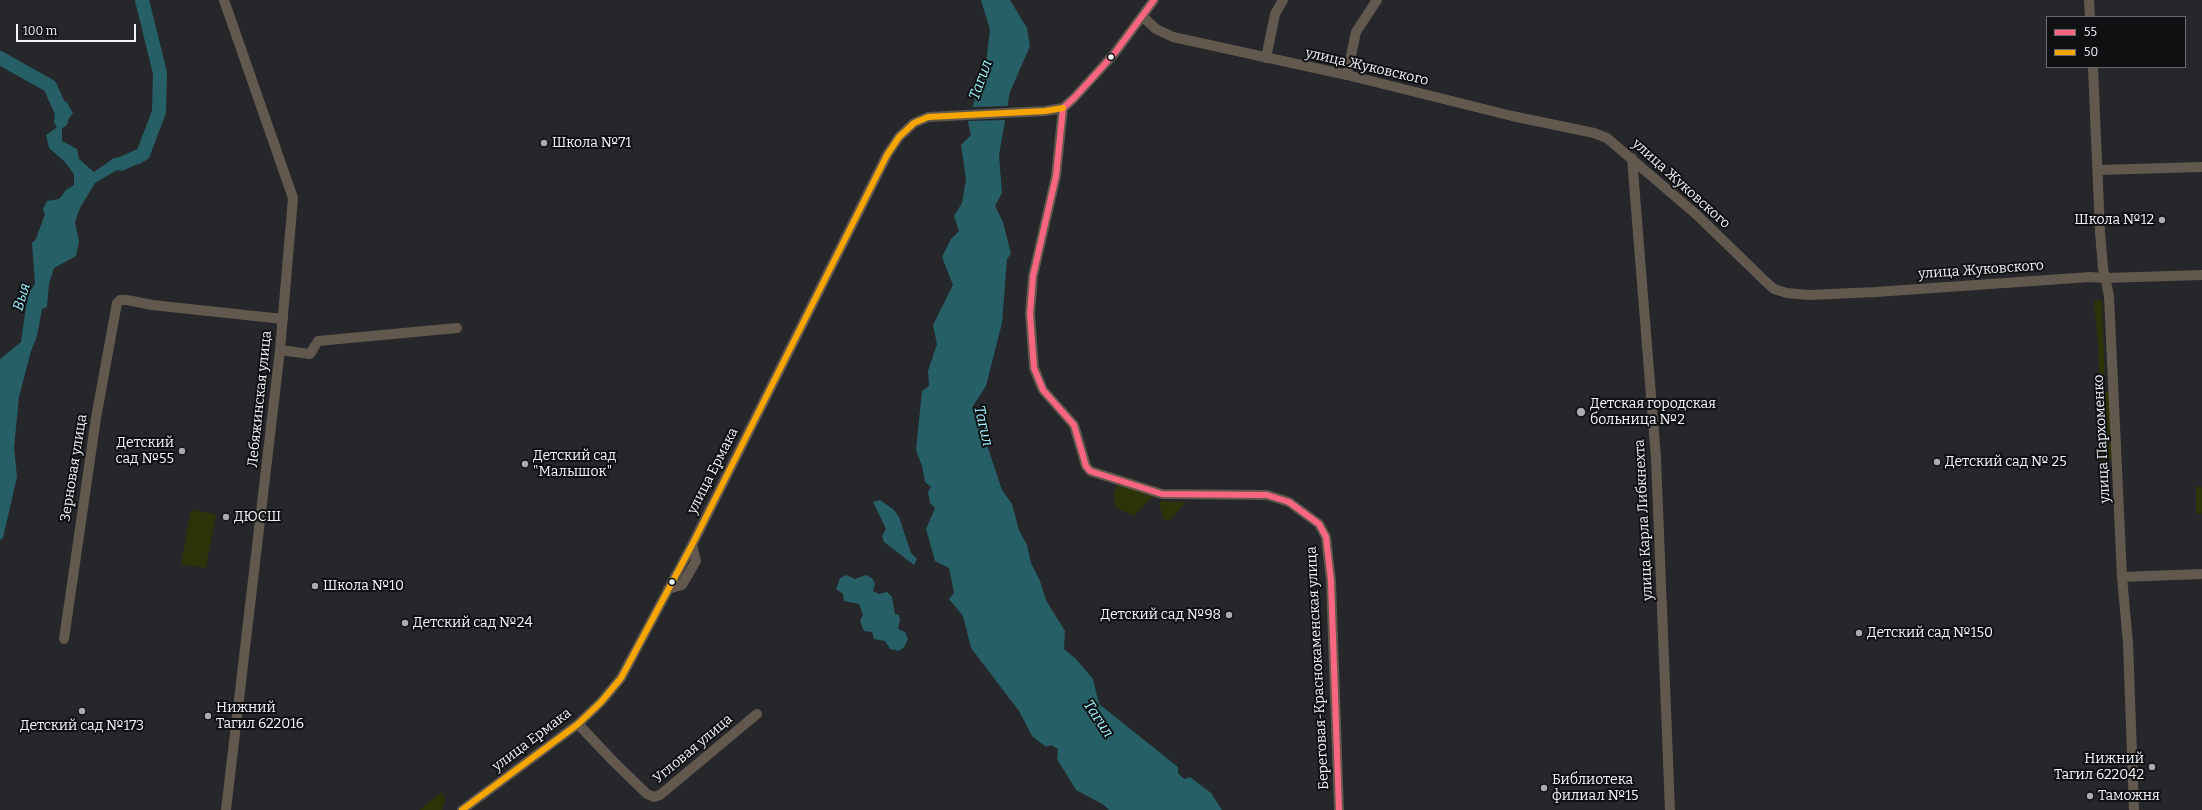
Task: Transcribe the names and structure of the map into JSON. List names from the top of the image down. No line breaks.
{"streets":{"street":["улица Жуковского","Лебяжинская улица","улица Пархоменко","Зерновая улица","улица Ермака","улица Карла Либкнехта","Береговая-Краснокаменская улица","Угловая улица"]},"crossings":[["улица Жуковского","улица Пархоменко"],["улица Жуковского","улица Карла Либкнехта"],["Лебяжинская улица","Зерновая улица"],["улица Ермака","Береговая-Краснокаменская улица"],["улица Ермака","Угловая улица"]],"water":["Тагил","Выя"],"places":["Школа №71","Школа №12","Детская городская больница №2","Детский сад №55","Детский сад № 25","Детский сад \"Малышок\"","ДЮСШ","Школа №10","Детский сад №98","Детский сад №24","Детский сад №150","Детский сад №173","Нижний Тагил 622016","Нижний Тагил 622042","Библиотека филиал №15","Таможня"],"lines":["transit line 55","transit line 50"],"legend":["55","50"],"scale_bar":"100 m"}
